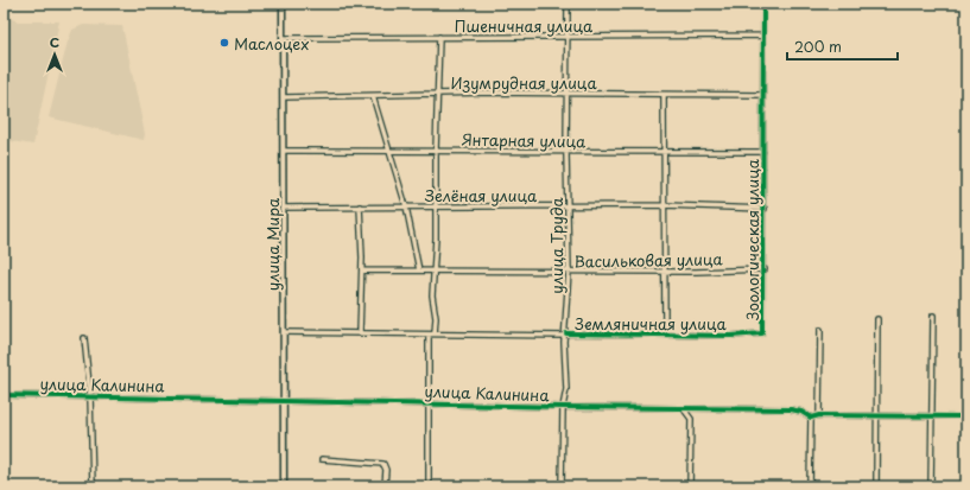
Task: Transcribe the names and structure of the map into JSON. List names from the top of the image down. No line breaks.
{"streets":{"main road":["улица Мира"],"street":["Пшеничная улица","Изумрудная улица","Янтарная улица","Зелёная улица","Зоологическая улица","улица Труда","Васильковая улица","Земляничная улица","улица Калинина"]},"crossings":[["Пшеничная улица","Зоологическая улица"],["Пшеничная улица","улица Мира"],["Пшеничная улица","улица Труда"],["Изумрудная улица","Зоологическая улица"],["Изумрудная улица","улица Мира"],["Изумрудная улица","улица Труда"],["Янтарная улица","Зоологическая улица"],["Янтарная улица","улица Мира"],["Янтарная улица","улица Труда"],["Зелёная улица","Зоологическая улица"],["Зелёная улица","улица Мира"],["Зелёная улица","улица Труда"],["Зоологическая улица","Васильковая улица"],["Зоологическая улица","Земляничная улица"],["улица Мира","Земляничная улица"],["улица Мира","улица Калинина"],["улица Труда","Васильковая улица"],["улица Труда","Земляничная улица"],["улица Труда","улица Калинина"]],"places":["Маслоцех"],"scale_bar":"200 m","north":"top"}
